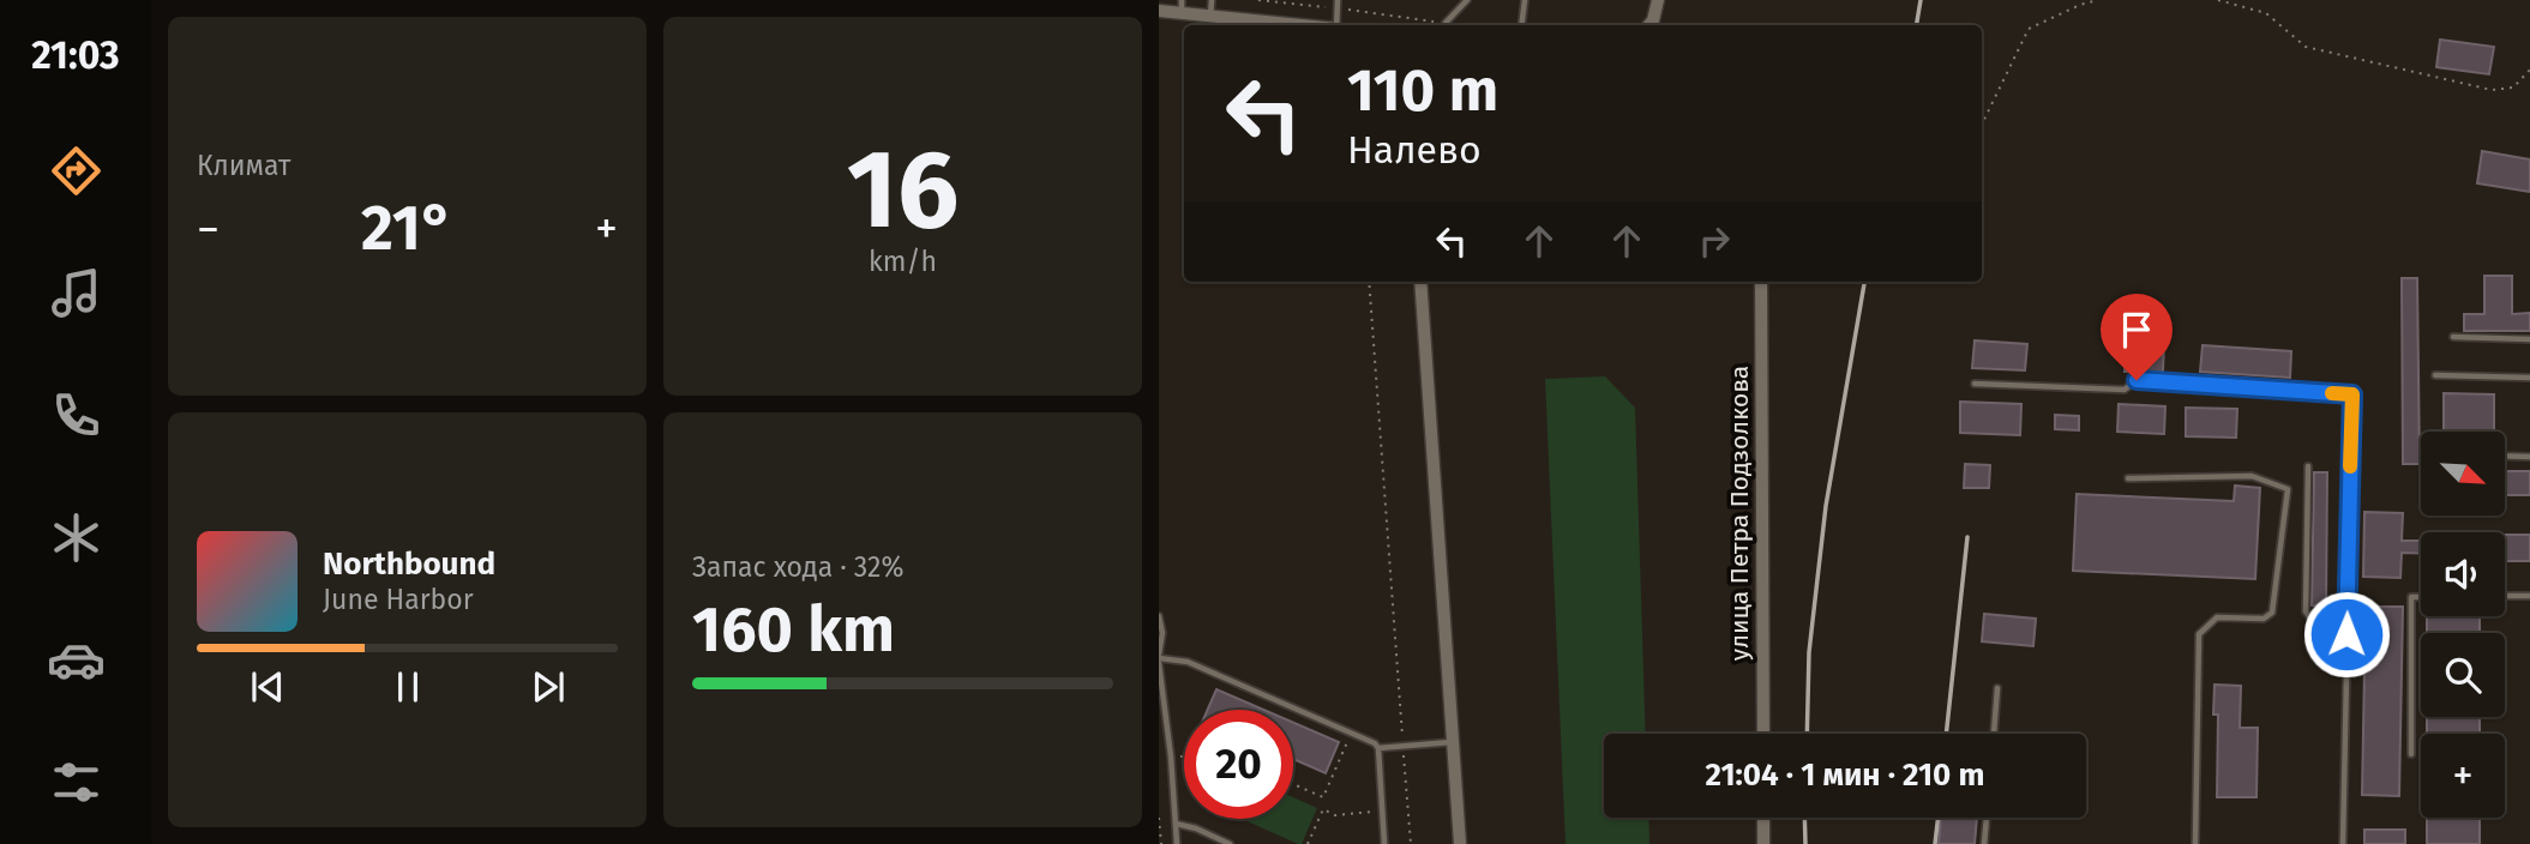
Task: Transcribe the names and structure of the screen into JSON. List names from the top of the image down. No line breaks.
{"streets":{"street":["улица Петра Подзолкова"]},"north":"bottom right","page":{"tabs":"21:03","tile":["Климат",["16","km/h"],["Запас хода · 32%","160 km"]],"turn":["110 m","Налево"],"heat":["−","21°","+"],"map_buttons":"+","song":["Northbound","June Harbor"],"limit":"20","trip":"21:04 · 1 мин · 210 m"}}
